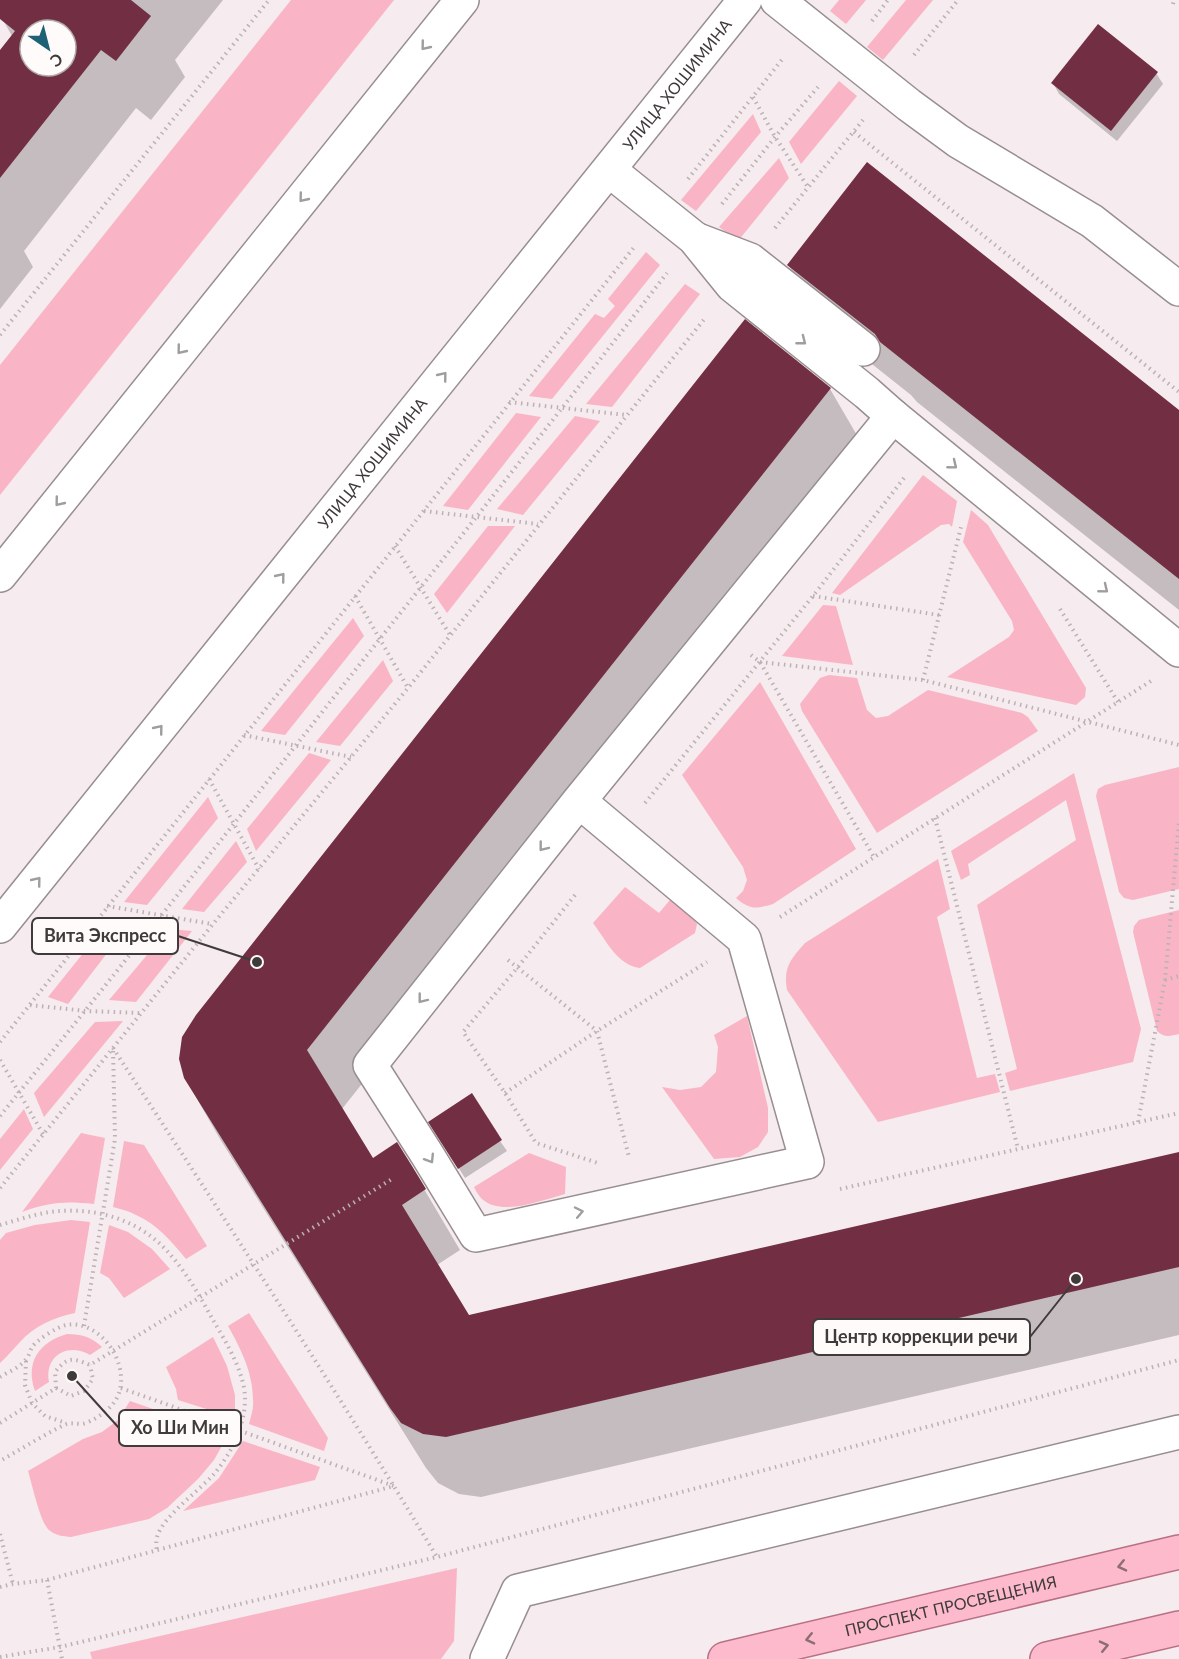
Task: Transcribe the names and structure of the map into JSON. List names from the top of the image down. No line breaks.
{"streets":{"main road":["ПРОСПЕКТ ПРОСВЕЩЕНИЯ"],"street":["УЛИЦА ХОШИМИНА"]},"one_way":["ПРОСПЕКТ ПРОСВЕЩЕНИЯ"],"places":["Вита Экспресс","Центр коррекции речи","Хо Ши Мин"],"north":"bottom right"}
